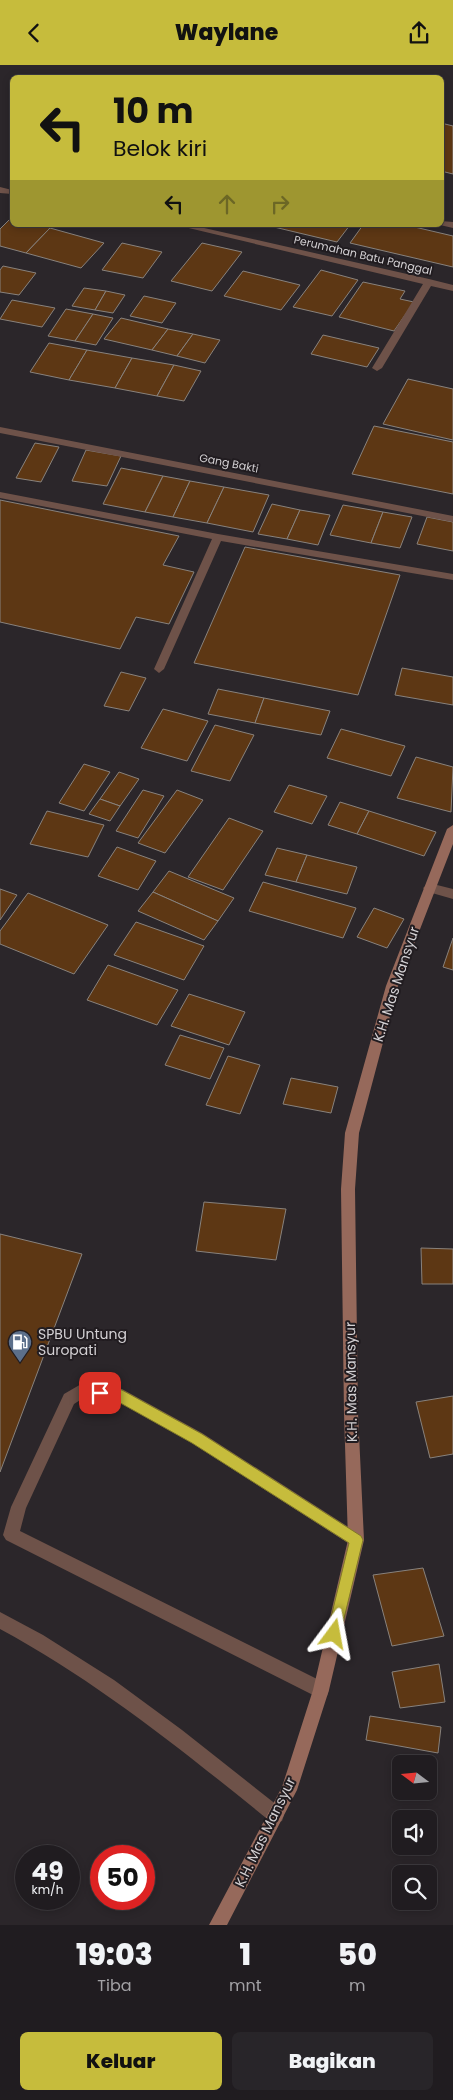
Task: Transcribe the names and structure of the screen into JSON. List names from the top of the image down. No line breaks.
{"streets":{"main road":["K.H. Mas Mansyur"],"street":["Perumahan Batu Panggal","Gang Bakti"]},"places":{"fuel station":["SPBU Untung Suropati"]},"north":"left","page":{"header":"Waylane","turn":["10 m","Belok kiri"],"speed":"49 km/h","limit":"50","eta":["19:03","Tiba","1","mnt","50","m"],"buttons":["Keluar","Bagikan"]}}
